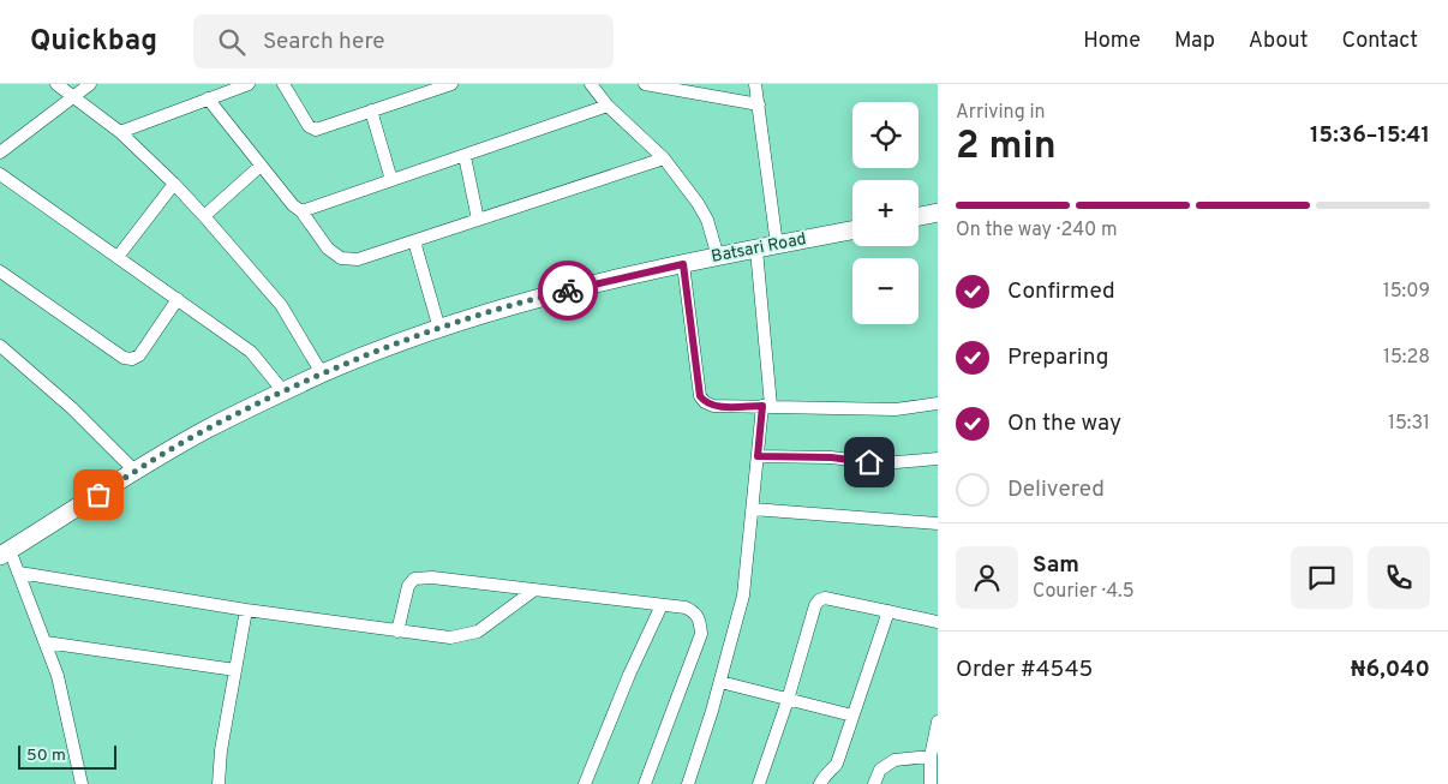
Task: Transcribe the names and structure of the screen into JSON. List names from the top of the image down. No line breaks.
{"streets":{"main road":["Batsari Road"]},"scale_bar":"50 m","page":{"header":"Quickbag","search":"Search here","nav":["Home","Map","About","Contact"],"heading":["2 min","Arriving in","15:36–15:41"],"panel":["Sam","Courier · 4.5","Order #4545","₦6,040"],"map_buttons":["+","−"],"bar":"On the way · 240 m","list":[["Confirmed","15:09"],["Preparing","15:28"],["On the way","15:31"],"Delivered"],"scale":"50 m"}}
